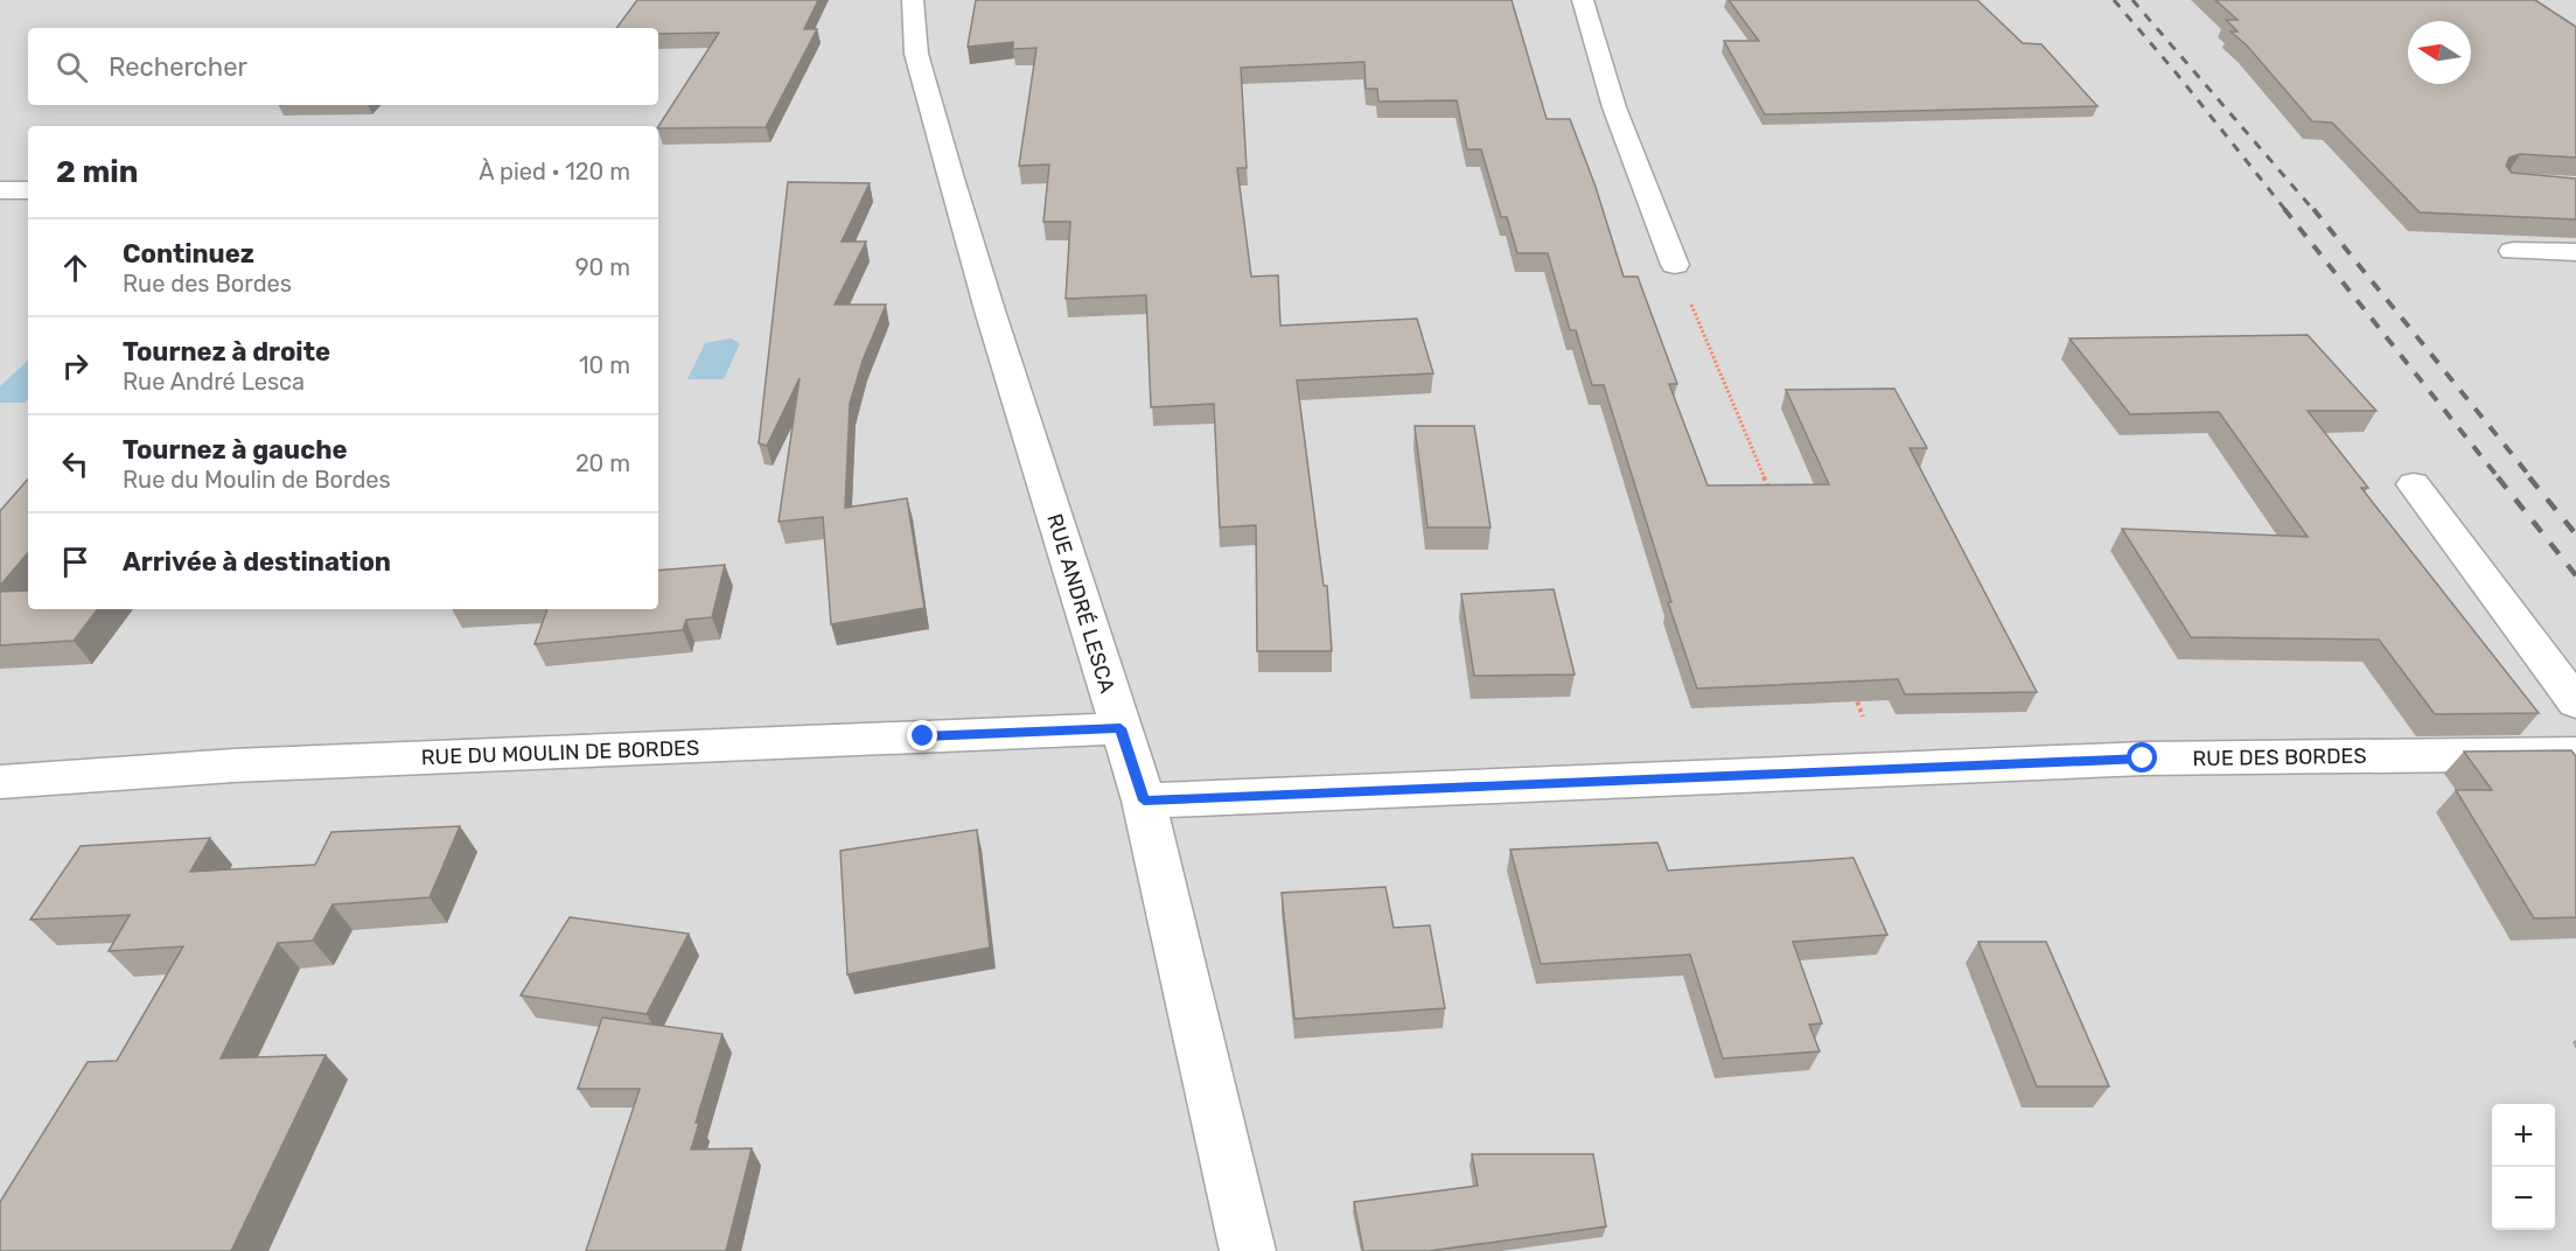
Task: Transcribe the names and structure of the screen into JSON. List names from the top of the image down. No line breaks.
{"streets":{"street":["RUE ANDRÉ LESCA","RUE DU MOULIN DE BORDES","RUE DES BORDES"]},"crossings":[["RUE ANDRÉ LESCA","RUE DU MOULIN DE BORDES"],["RUE ANDRÉ LESCA","RUE DES BORDES"]],"north":"left","page":{"search":"Rechercher","heading":["2 min","À pied · 120 m"],"list":[["Continuez","Rue des Bordes","90 m"],["Tournez à droite","Rue André Lesca","10 m"],["Tournez à gauche","Rue du Moulin de Bordes","20 m"],"Arrivée à destination"],"map_buttons":["+","−"]}}
